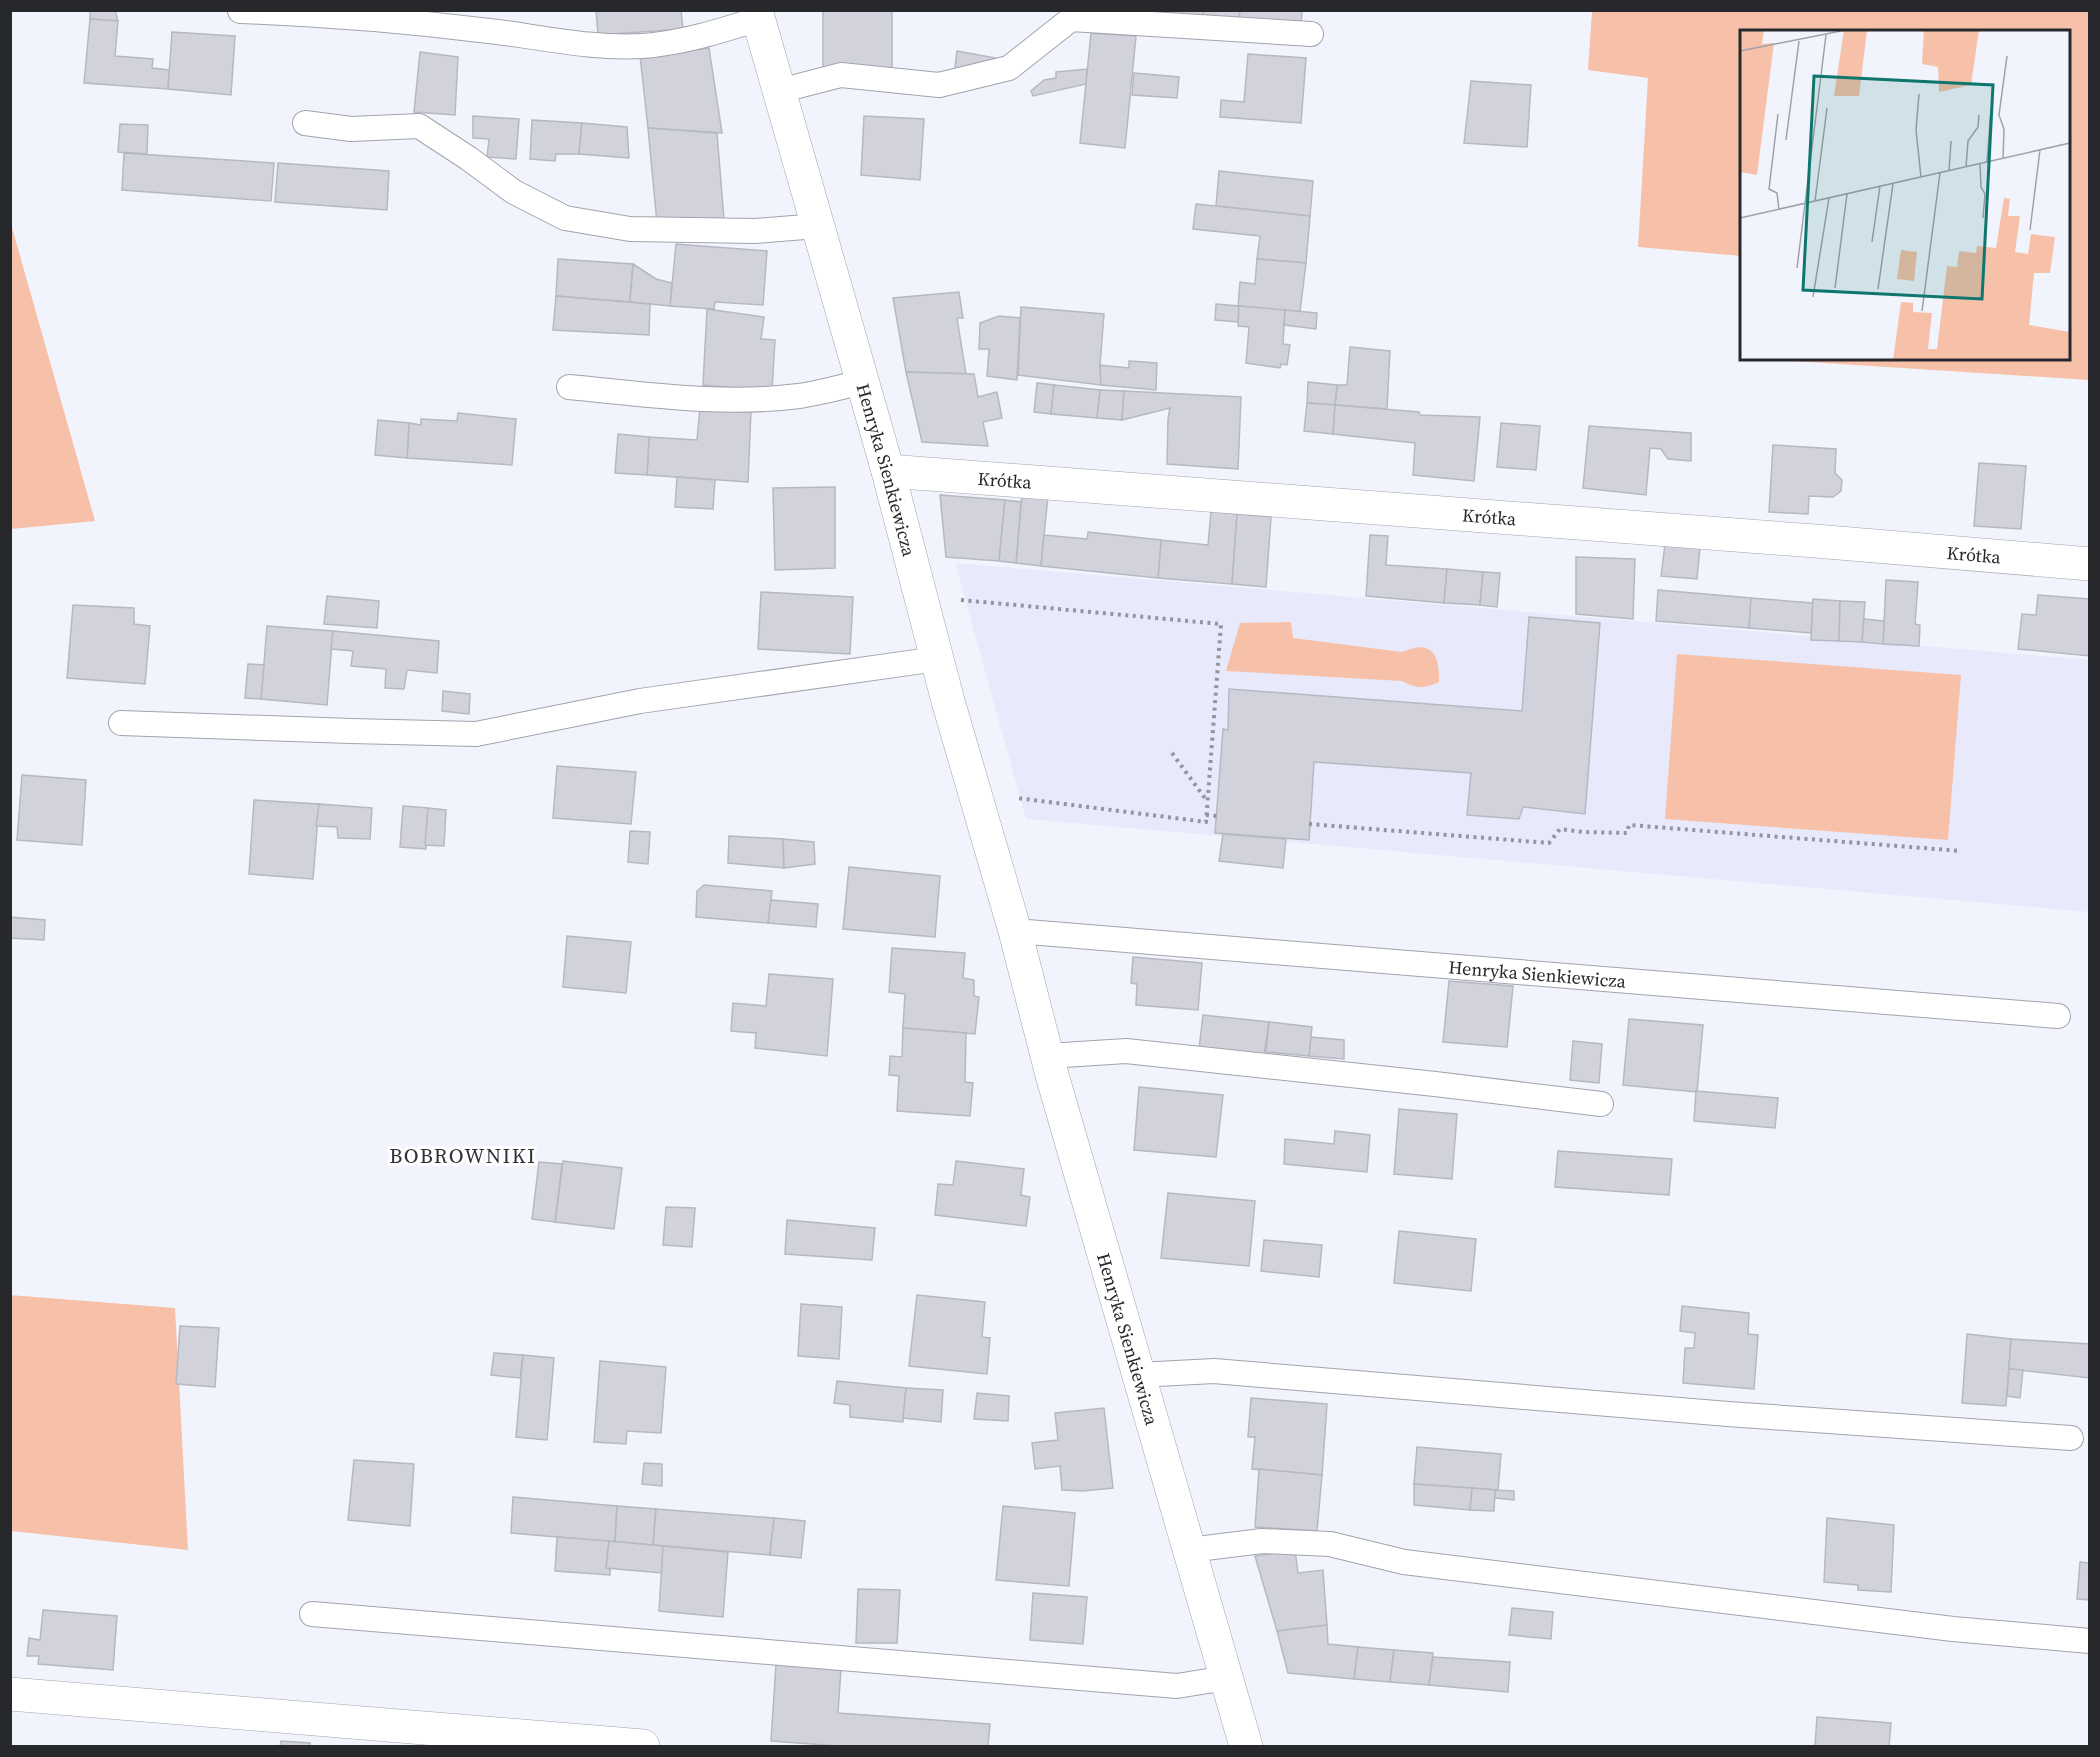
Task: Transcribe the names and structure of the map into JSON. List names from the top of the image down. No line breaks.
{"streets":{"street":["Henryka Sienkiewicza","Krótka"]},"crossings":[["Henryka Sienkiewicza","Krótka"]],"districts":["BOBROWNIKI"]}
